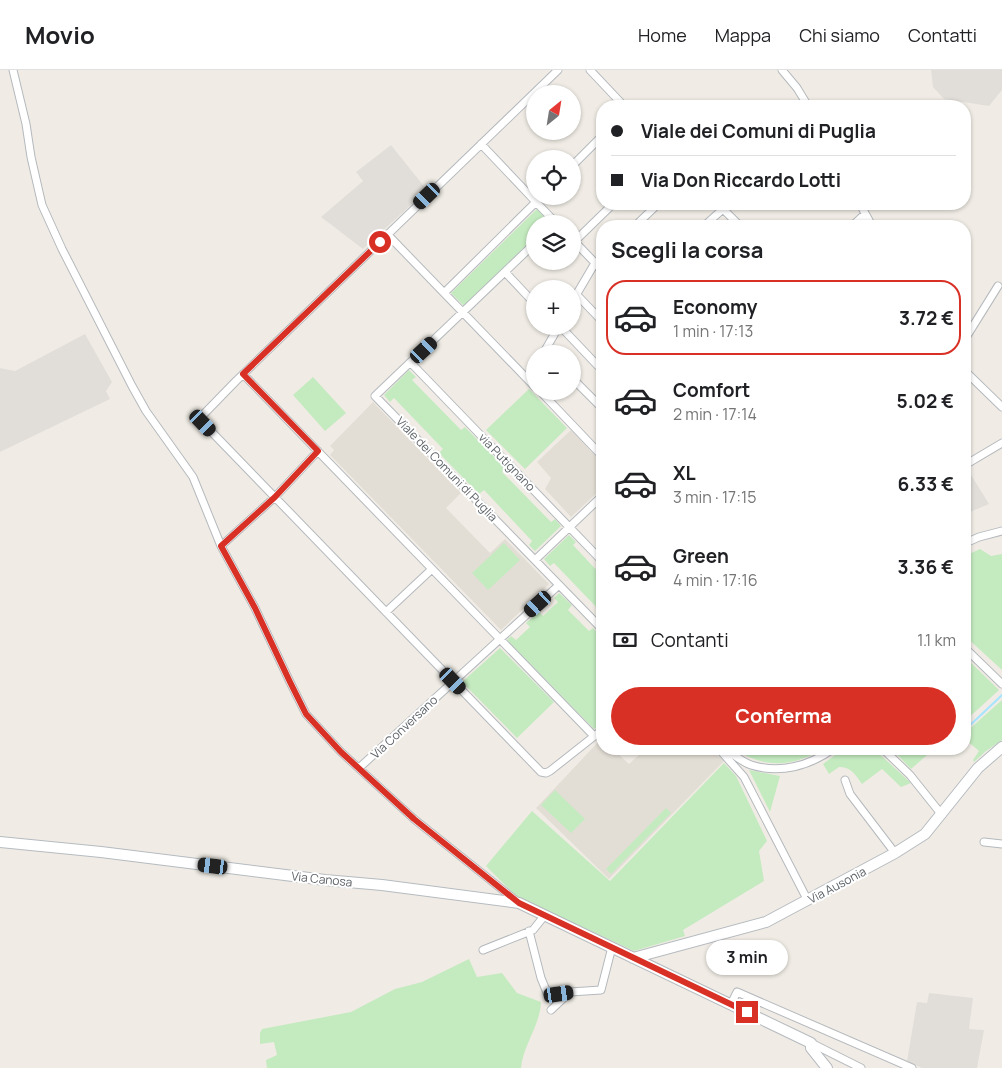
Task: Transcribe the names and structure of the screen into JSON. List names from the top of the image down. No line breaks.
{"streets":{"main road":["Via Canosa","Via Ausonia"],"street":["via Putignano","Viale dei Comuni di Puglia","Via Conversano"]},"crossings":[["via Putignano","Viale dei Comuni di Puglia"],["Viale dei Comuni di Puglia","Via Conversano"],["Via Canosa","Via Ausonia"]],"north":"top right","page":{"header":"Movio","nav":["Home","Mappa","Chi siamo","Contatti"],"map_buttons":["+","−"],"banner":["Viale dei Comuni di Puglia","Via Don Riccardo Lotti"],"heading":"Scegli la corsa","list":[{"name":"Economy","note":"1 min · 17:13","value":"3.72 €"},{"name":"Comfort","note":"2 min · 17:14","value":"5.02 €"},{"name":"XL","note":"3 min · 17:15","value":"6.33 €"},{"name":"Green","note":"4 min · 17:16","value":"3.36 €"}],"pay":["Contanti","1.1 km"],"buttons":"Conferma","bubble":"3 min"}}
